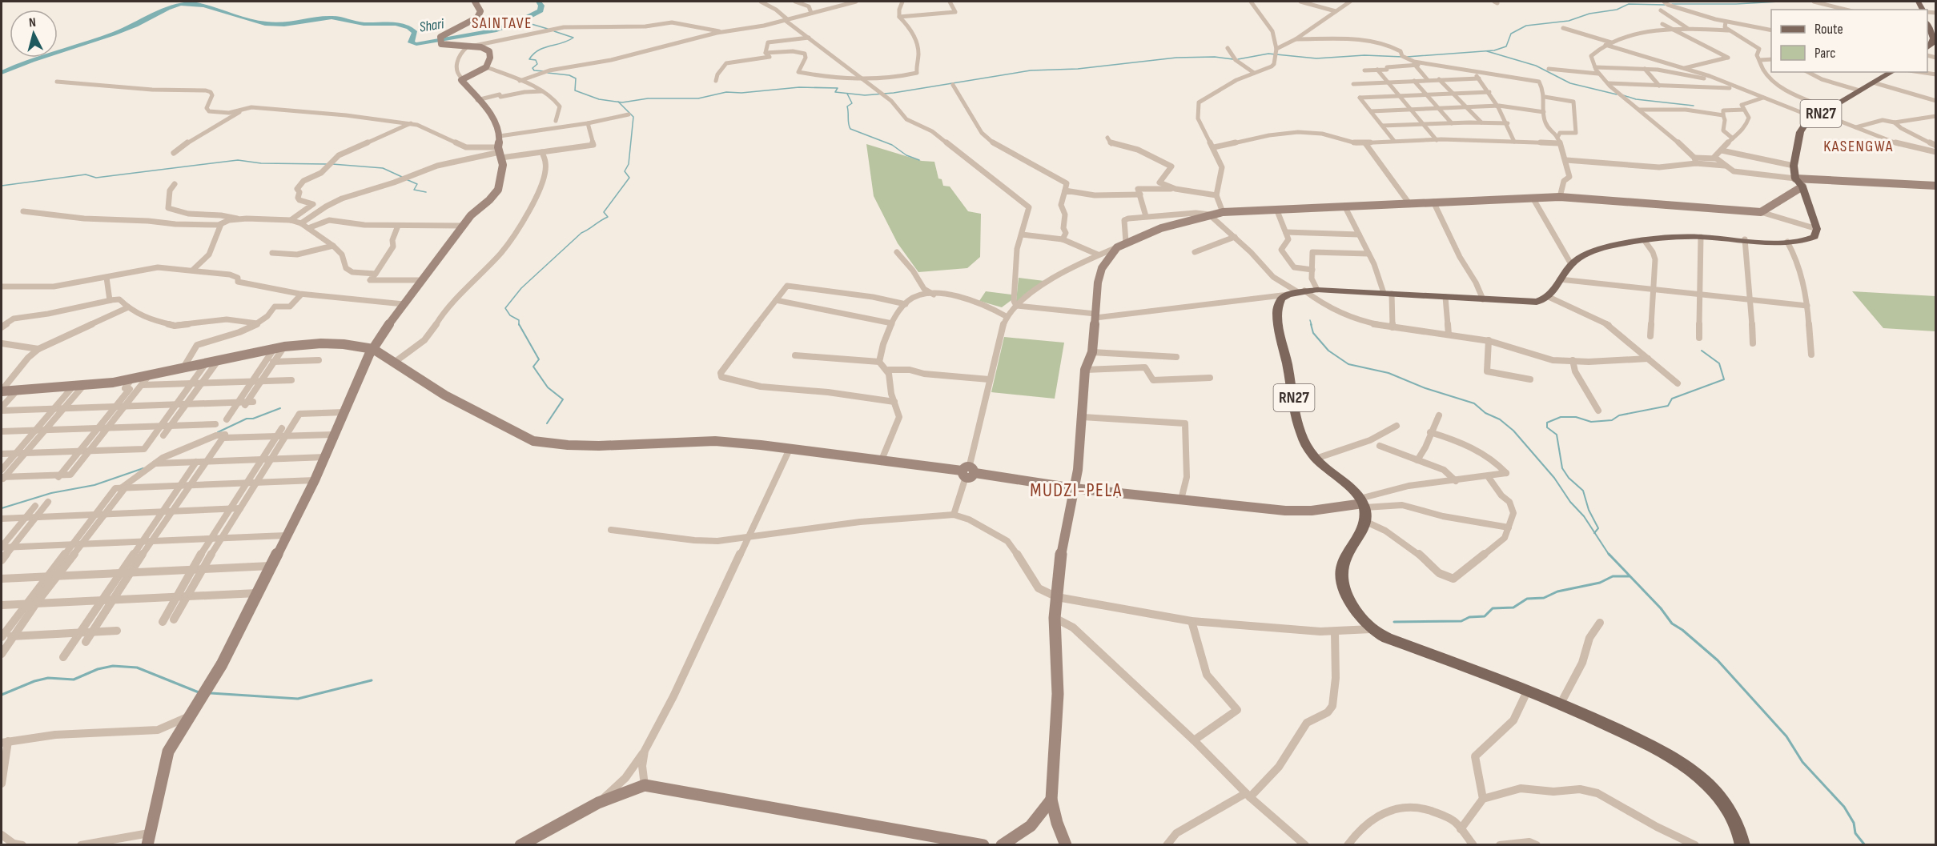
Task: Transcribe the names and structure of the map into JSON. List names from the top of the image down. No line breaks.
{"streets":{"main road":["RN27"]},"districts":["SAINTAVE","KASENGWA","MUDZI-PELA"],"water":["Shari"],"legend":["Route","Parc"],"north":"top"}
